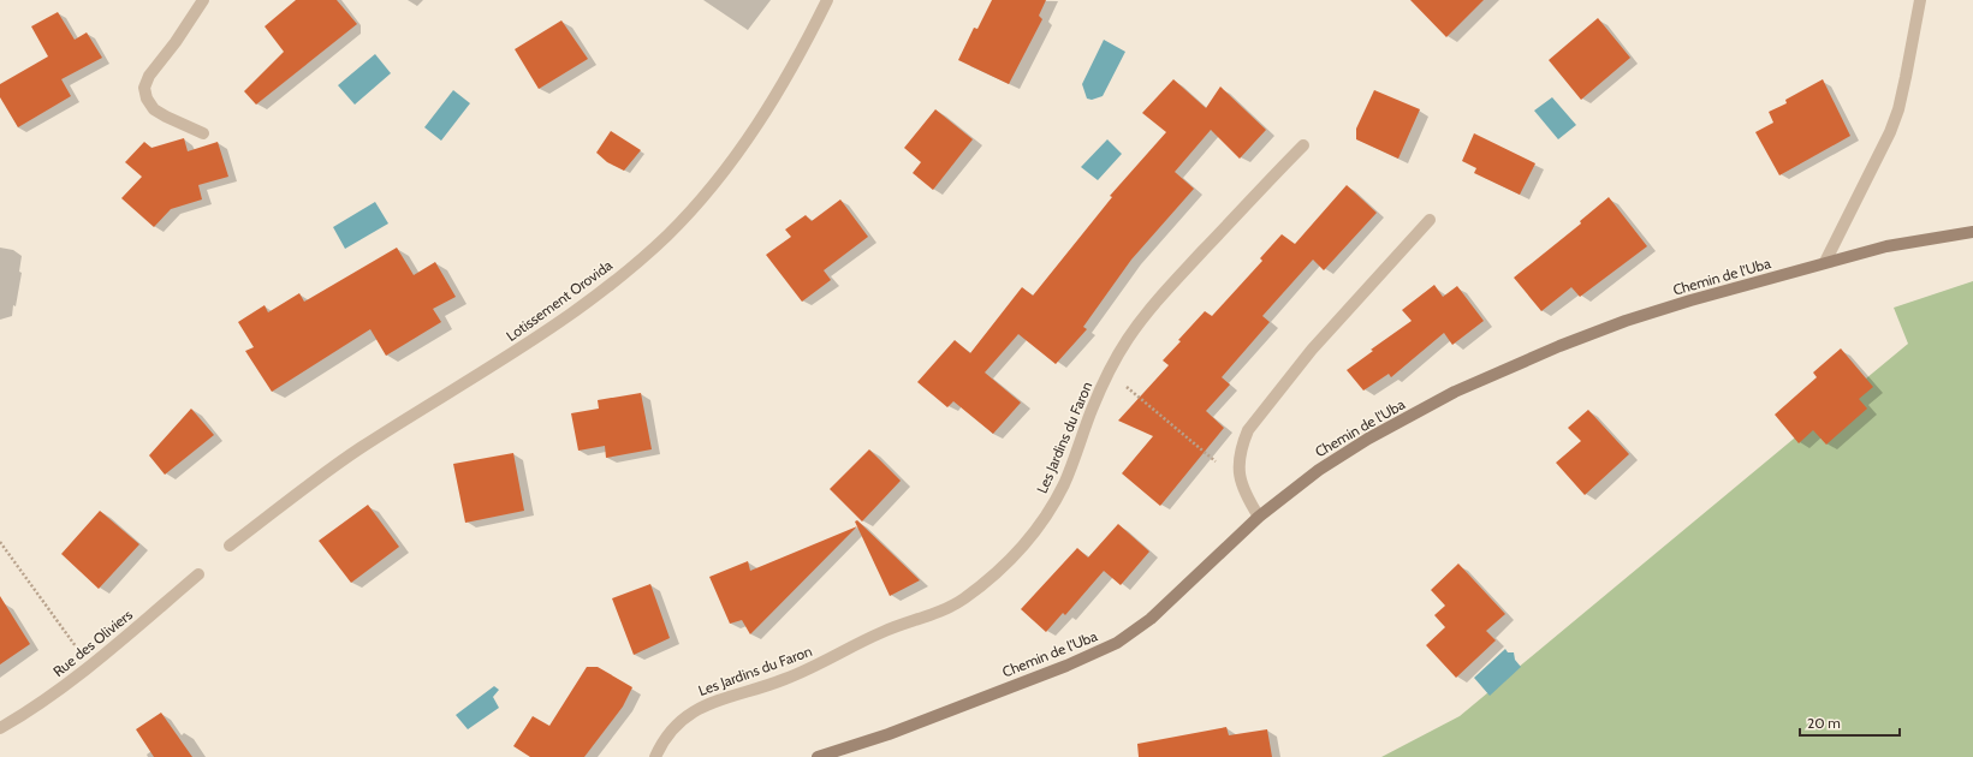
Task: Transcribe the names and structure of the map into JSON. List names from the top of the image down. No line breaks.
{"streets":{"street":["Chemin de l'Uba","Lotissement Orovida","Les Jardins du Faron","Rue des Oliviers"]},"scale_bar":"20 m"}
